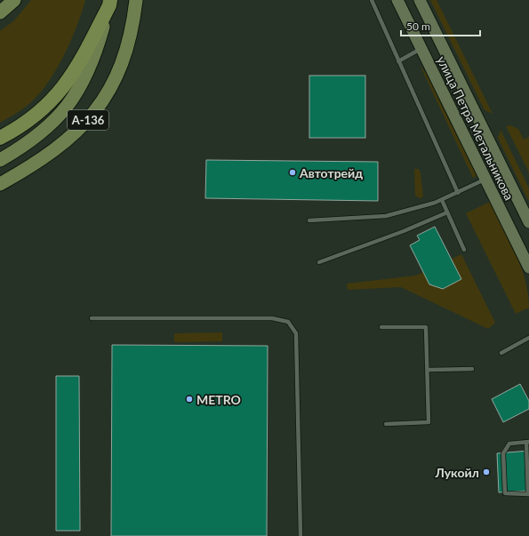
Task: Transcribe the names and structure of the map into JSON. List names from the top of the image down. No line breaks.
{"streets":{"highway":["А-136"],"main road":["улица Петра Метальникова"]},"places":["Автотрейд","METRO","Лукойл"],"scale_bar":"50 m"}
